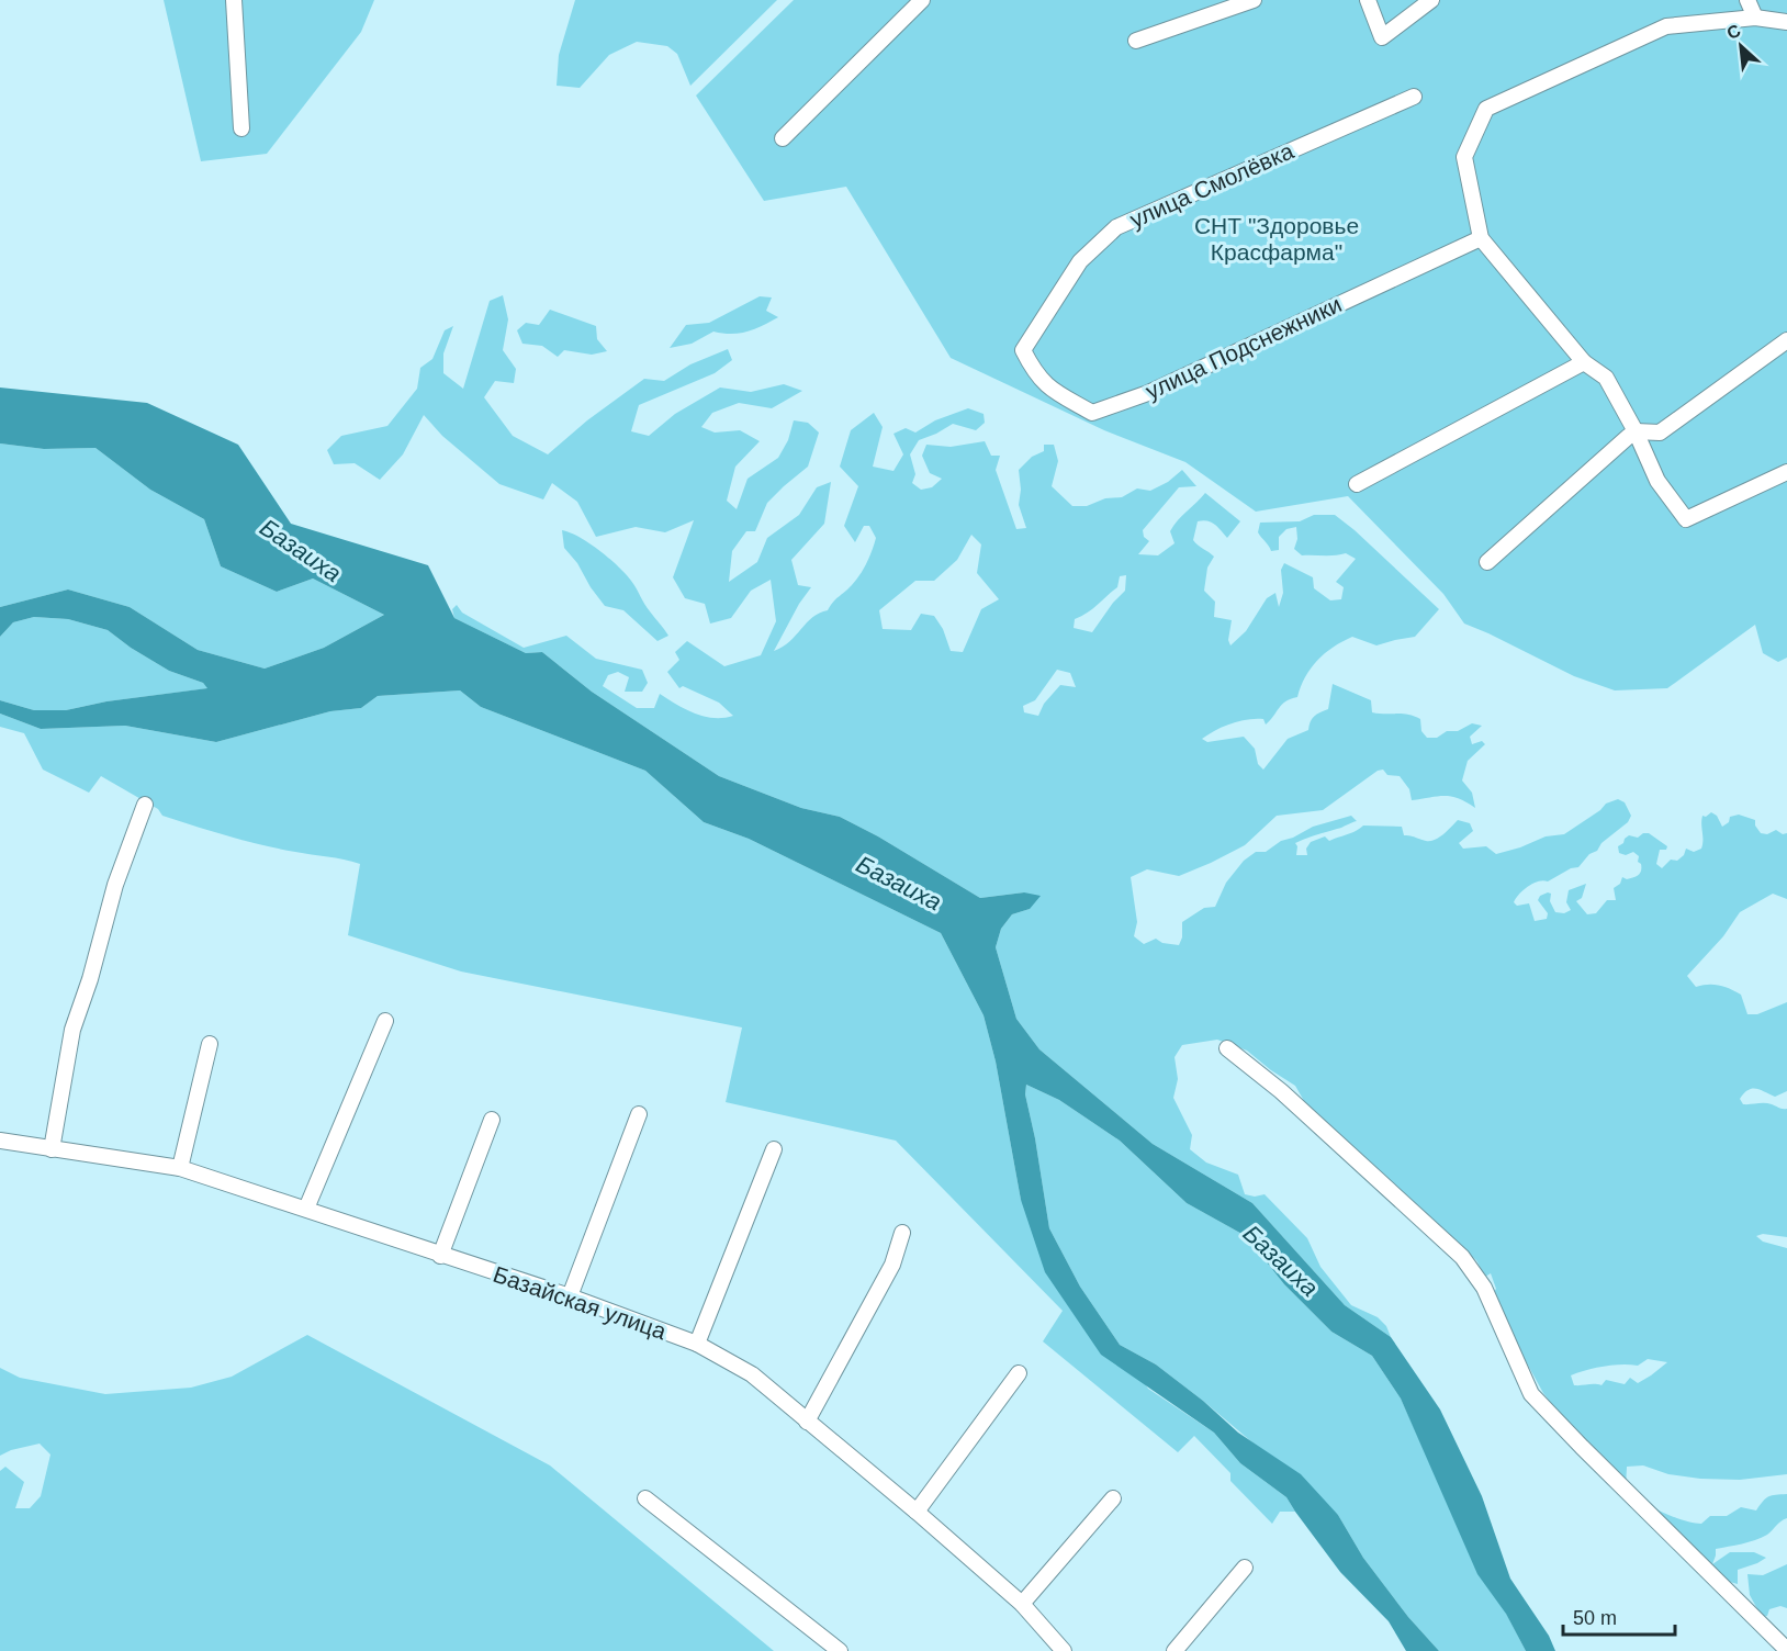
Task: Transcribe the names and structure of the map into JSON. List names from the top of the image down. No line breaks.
{"streets":{"street":["улица Смолёвка","улица Подснежники","Базайская улица"]},"crossings":[["улица Смолёвка","улица Подснежники"]],"water":["Базаиха"],"parks":["СНТ \"Здоровье Красфарма\""],"scale_bar":"50 m","north":"top left"}
